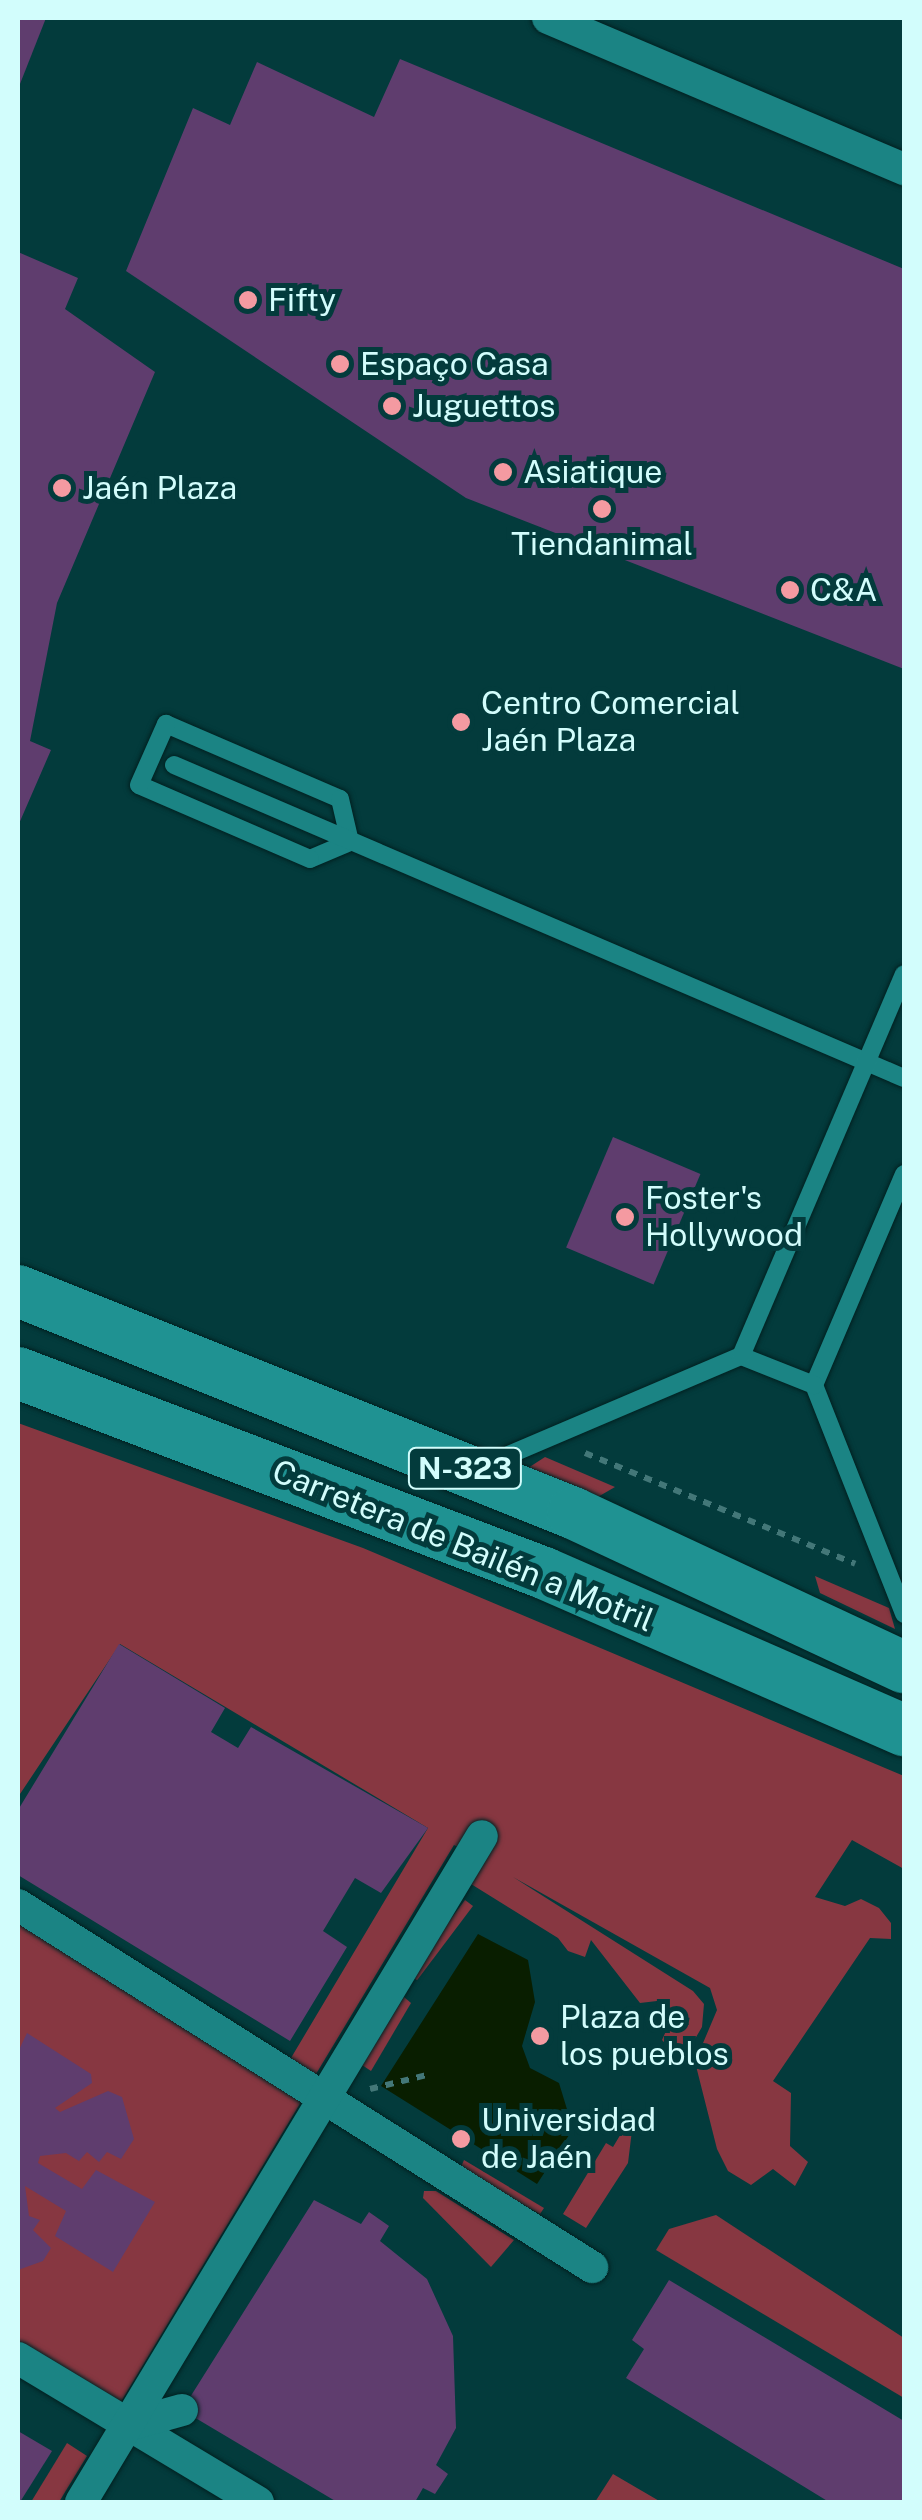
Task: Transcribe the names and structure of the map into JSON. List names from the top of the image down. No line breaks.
{"streets":{"main road":["N-323","Carretera de Bailén a Motril"]},"places":["Fifty","Espaço Casa","Juguettos","Asiatique","Jaén Plaza","Tiendanimal","C&A","Centro Comercial Jaén Plaza","Foster's Hollywood","Plaza de los pueblos","Universidad de Jaén"]}
